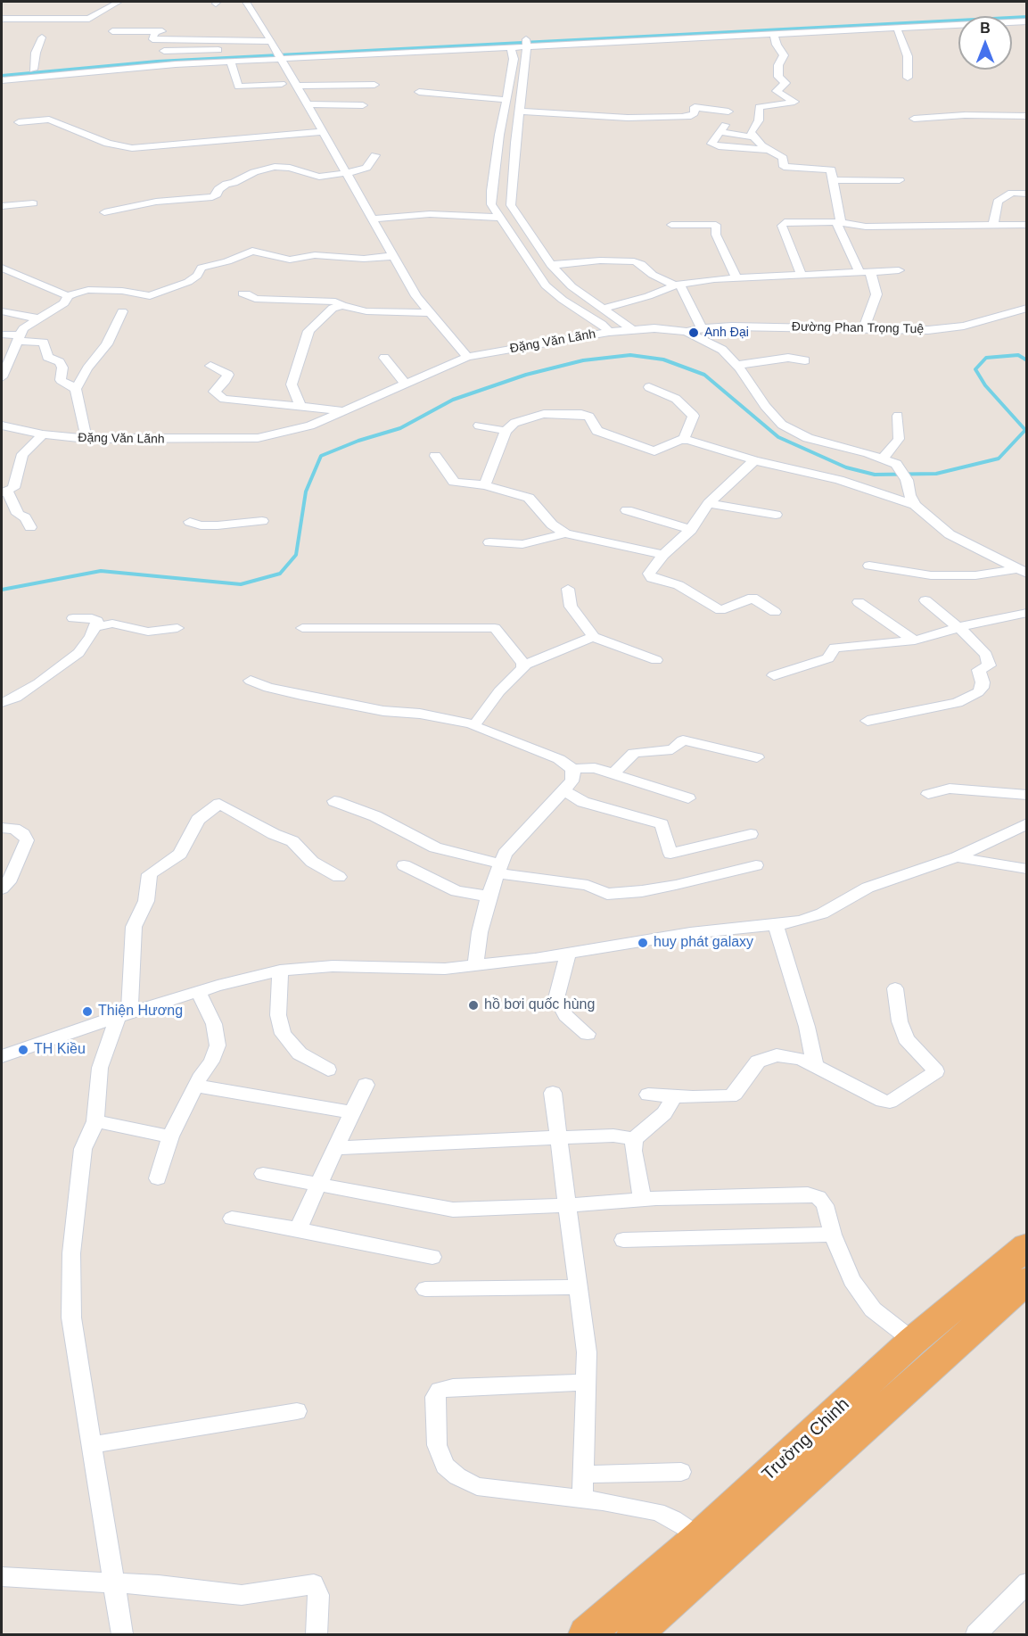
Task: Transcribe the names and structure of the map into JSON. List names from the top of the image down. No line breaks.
{"streets":{"highway":["Trường Chinh"],"street":["Đường Phan Trọng Tuệ","Đặng Văn Lãnh"]},"crossings":[["Đường Phan Trọng Tuệ","Đặng Văn Lãnh"]],"places":["Anh Đại","huy phát galaxy","hồ bơi quốc hùng","Thiện Hương","TH Kiều"],"north":"top"}
